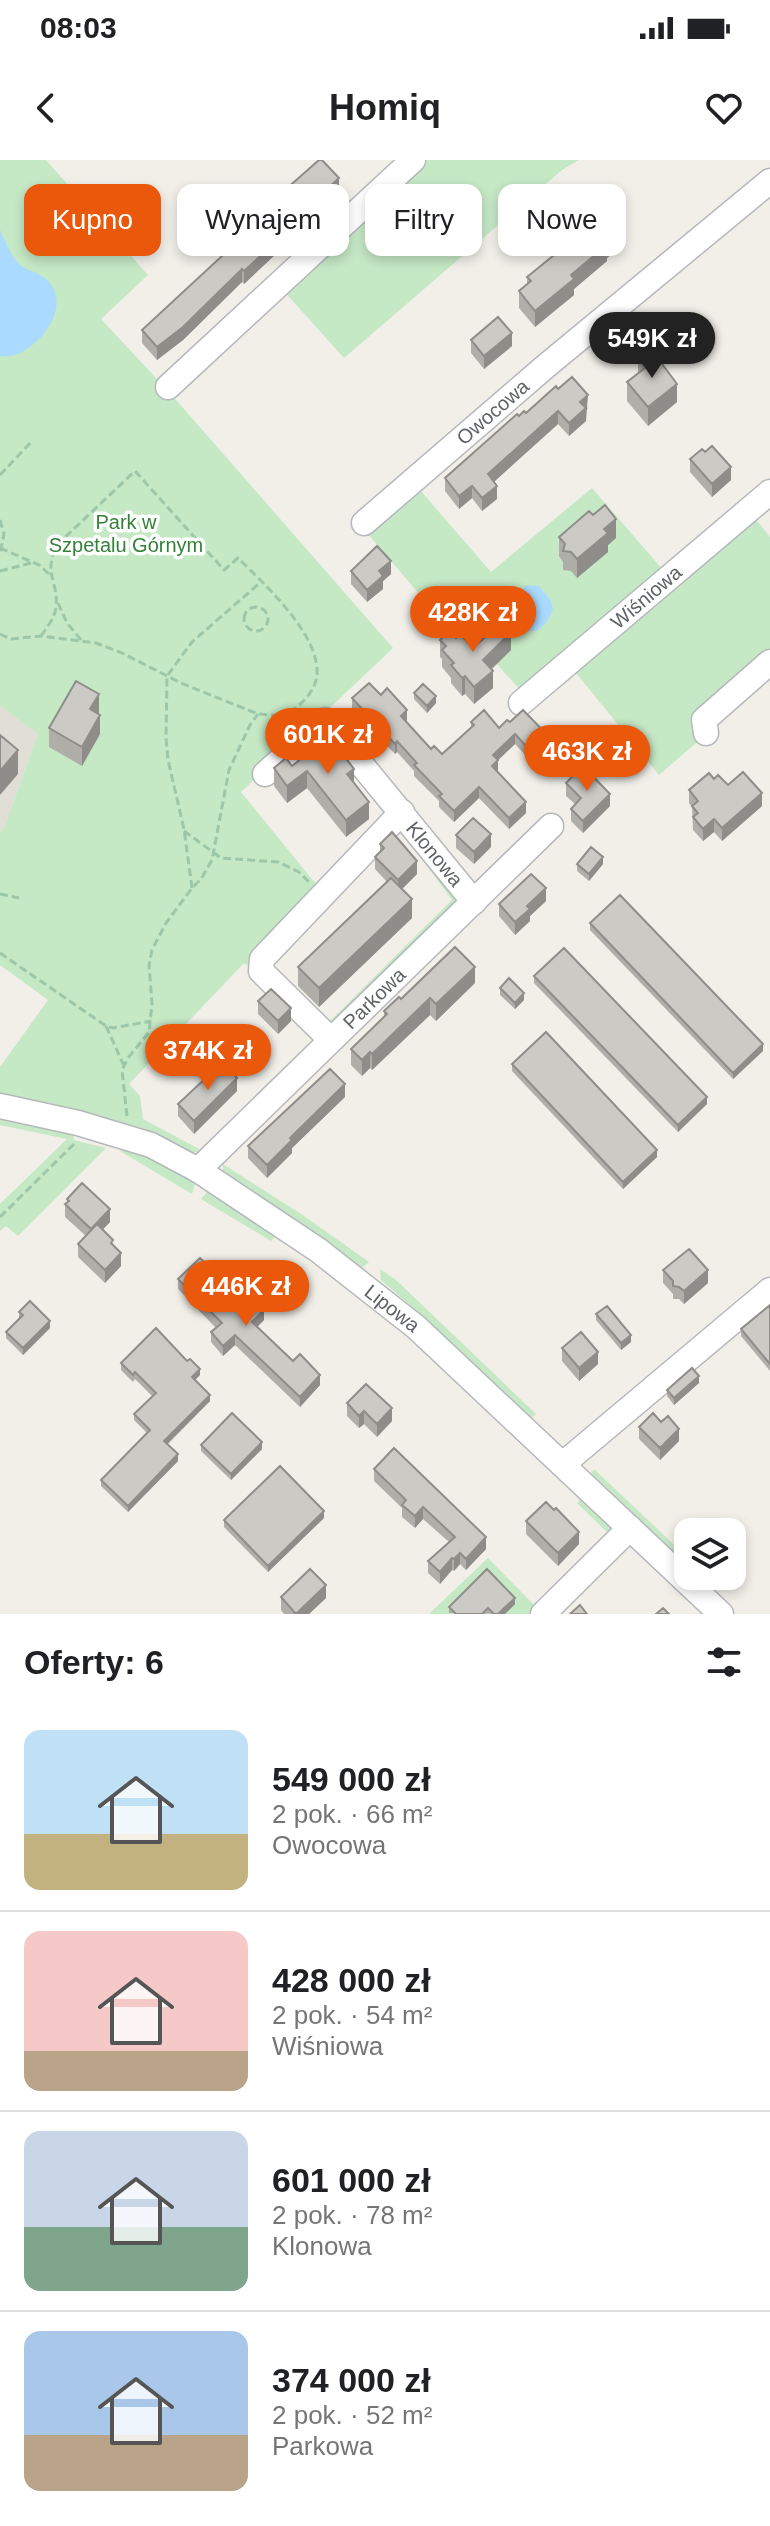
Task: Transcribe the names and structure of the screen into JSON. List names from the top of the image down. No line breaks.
{"streets":{"street":["Owocowa","Wiśniowa","Klonowa","Parkowa","Lipowa"]},"crossings":[["Klonowa","Parkowa"],["Parkowa","Lipowa"]],"parks":["Park w Szpetalu Górnym"],"page":{"status":"08:03","header":"Homiq","chip":["Kupno","Wynajem","Filtry","Nowe"],"price":["549K zł","428K zł","601K zł","463K zł","374K zł","446K zł"],"heading":"Oferty: 6","list":[{"name":"549 000 zł","note":"2 pok. · 66 m² · Owocowa"},{"name":"428 000 zł","note":"2 pok. · 54 m² · Wiśniowa"},{"name":"601 000 zł","note":"2 pok. · 78 m² · Klonowa"},{"name":"374 000 zł","note":"2 pok. · 52 m² · Parkowa"}]}}
